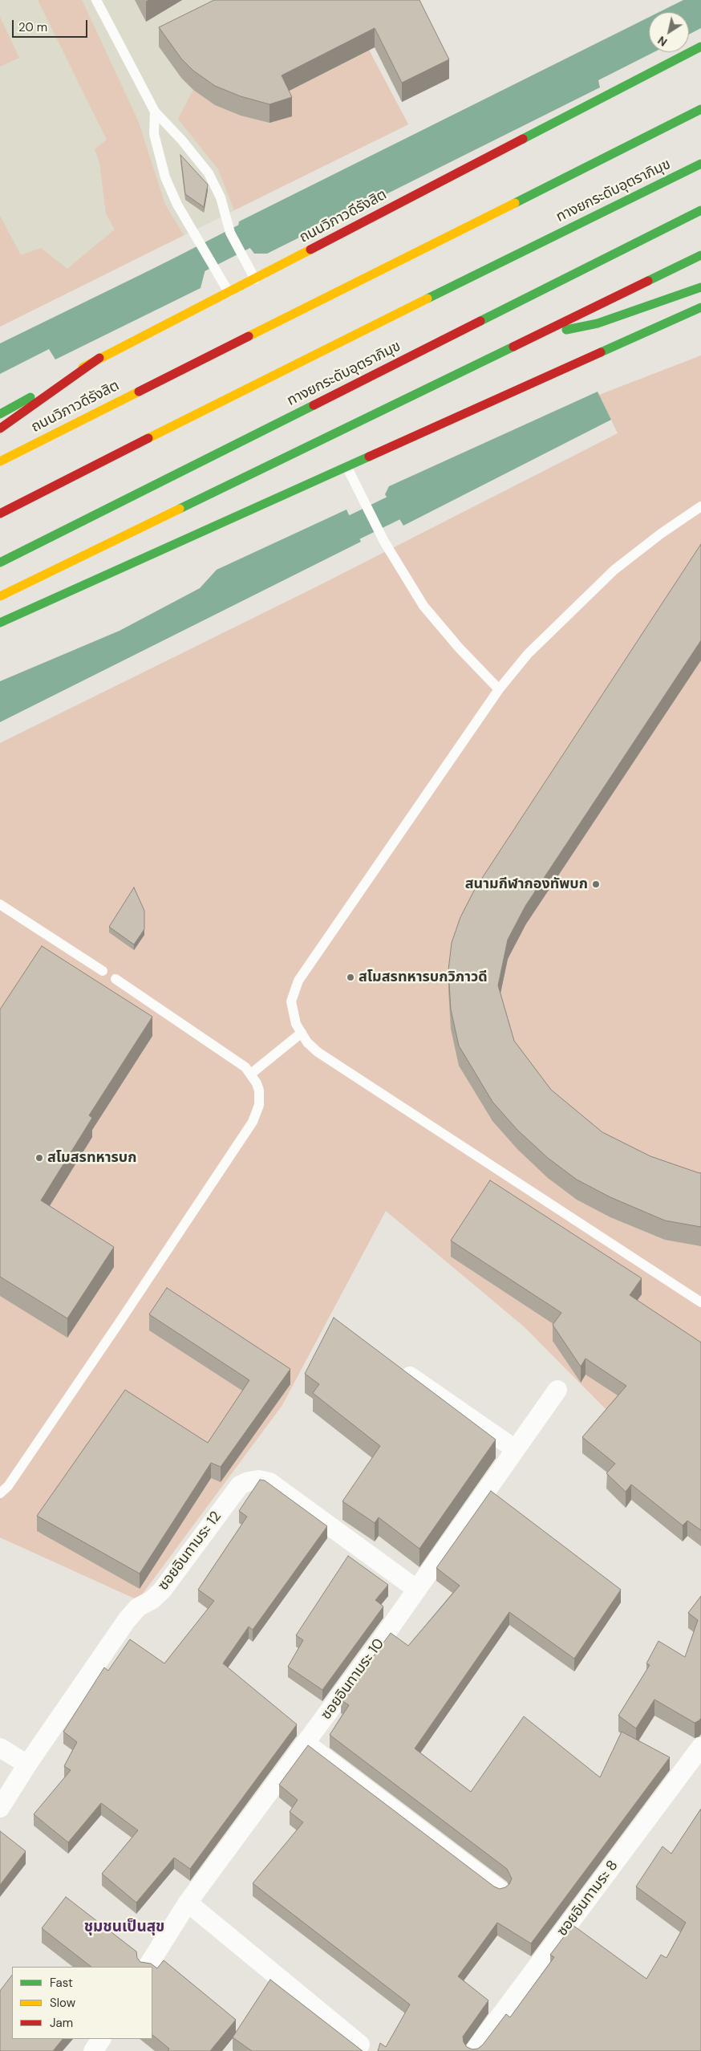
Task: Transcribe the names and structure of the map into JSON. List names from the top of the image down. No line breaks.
{"streets":{"main road":["ทางยกระดับอุตราภิมุข","ถนนวิภาวดีรังสิต"],"street":["ซอยอินทามระ 12","ซอยอินทามระ 10","ซอยอินทามระ 8"]},"crossings":[["ซอยอินทามระ 12","ซอยอินทามระ 10"]],"districts":["ชุมชนเป็นสุข"],"places":["สนามกีฬากองทัพบก","สโมสรทหารบกวิภาวดี","สโมสรทหารบก"],"legend":["Fast","Slow","Jam"],"scale_bar":"20 m","north":"bottom left"}
